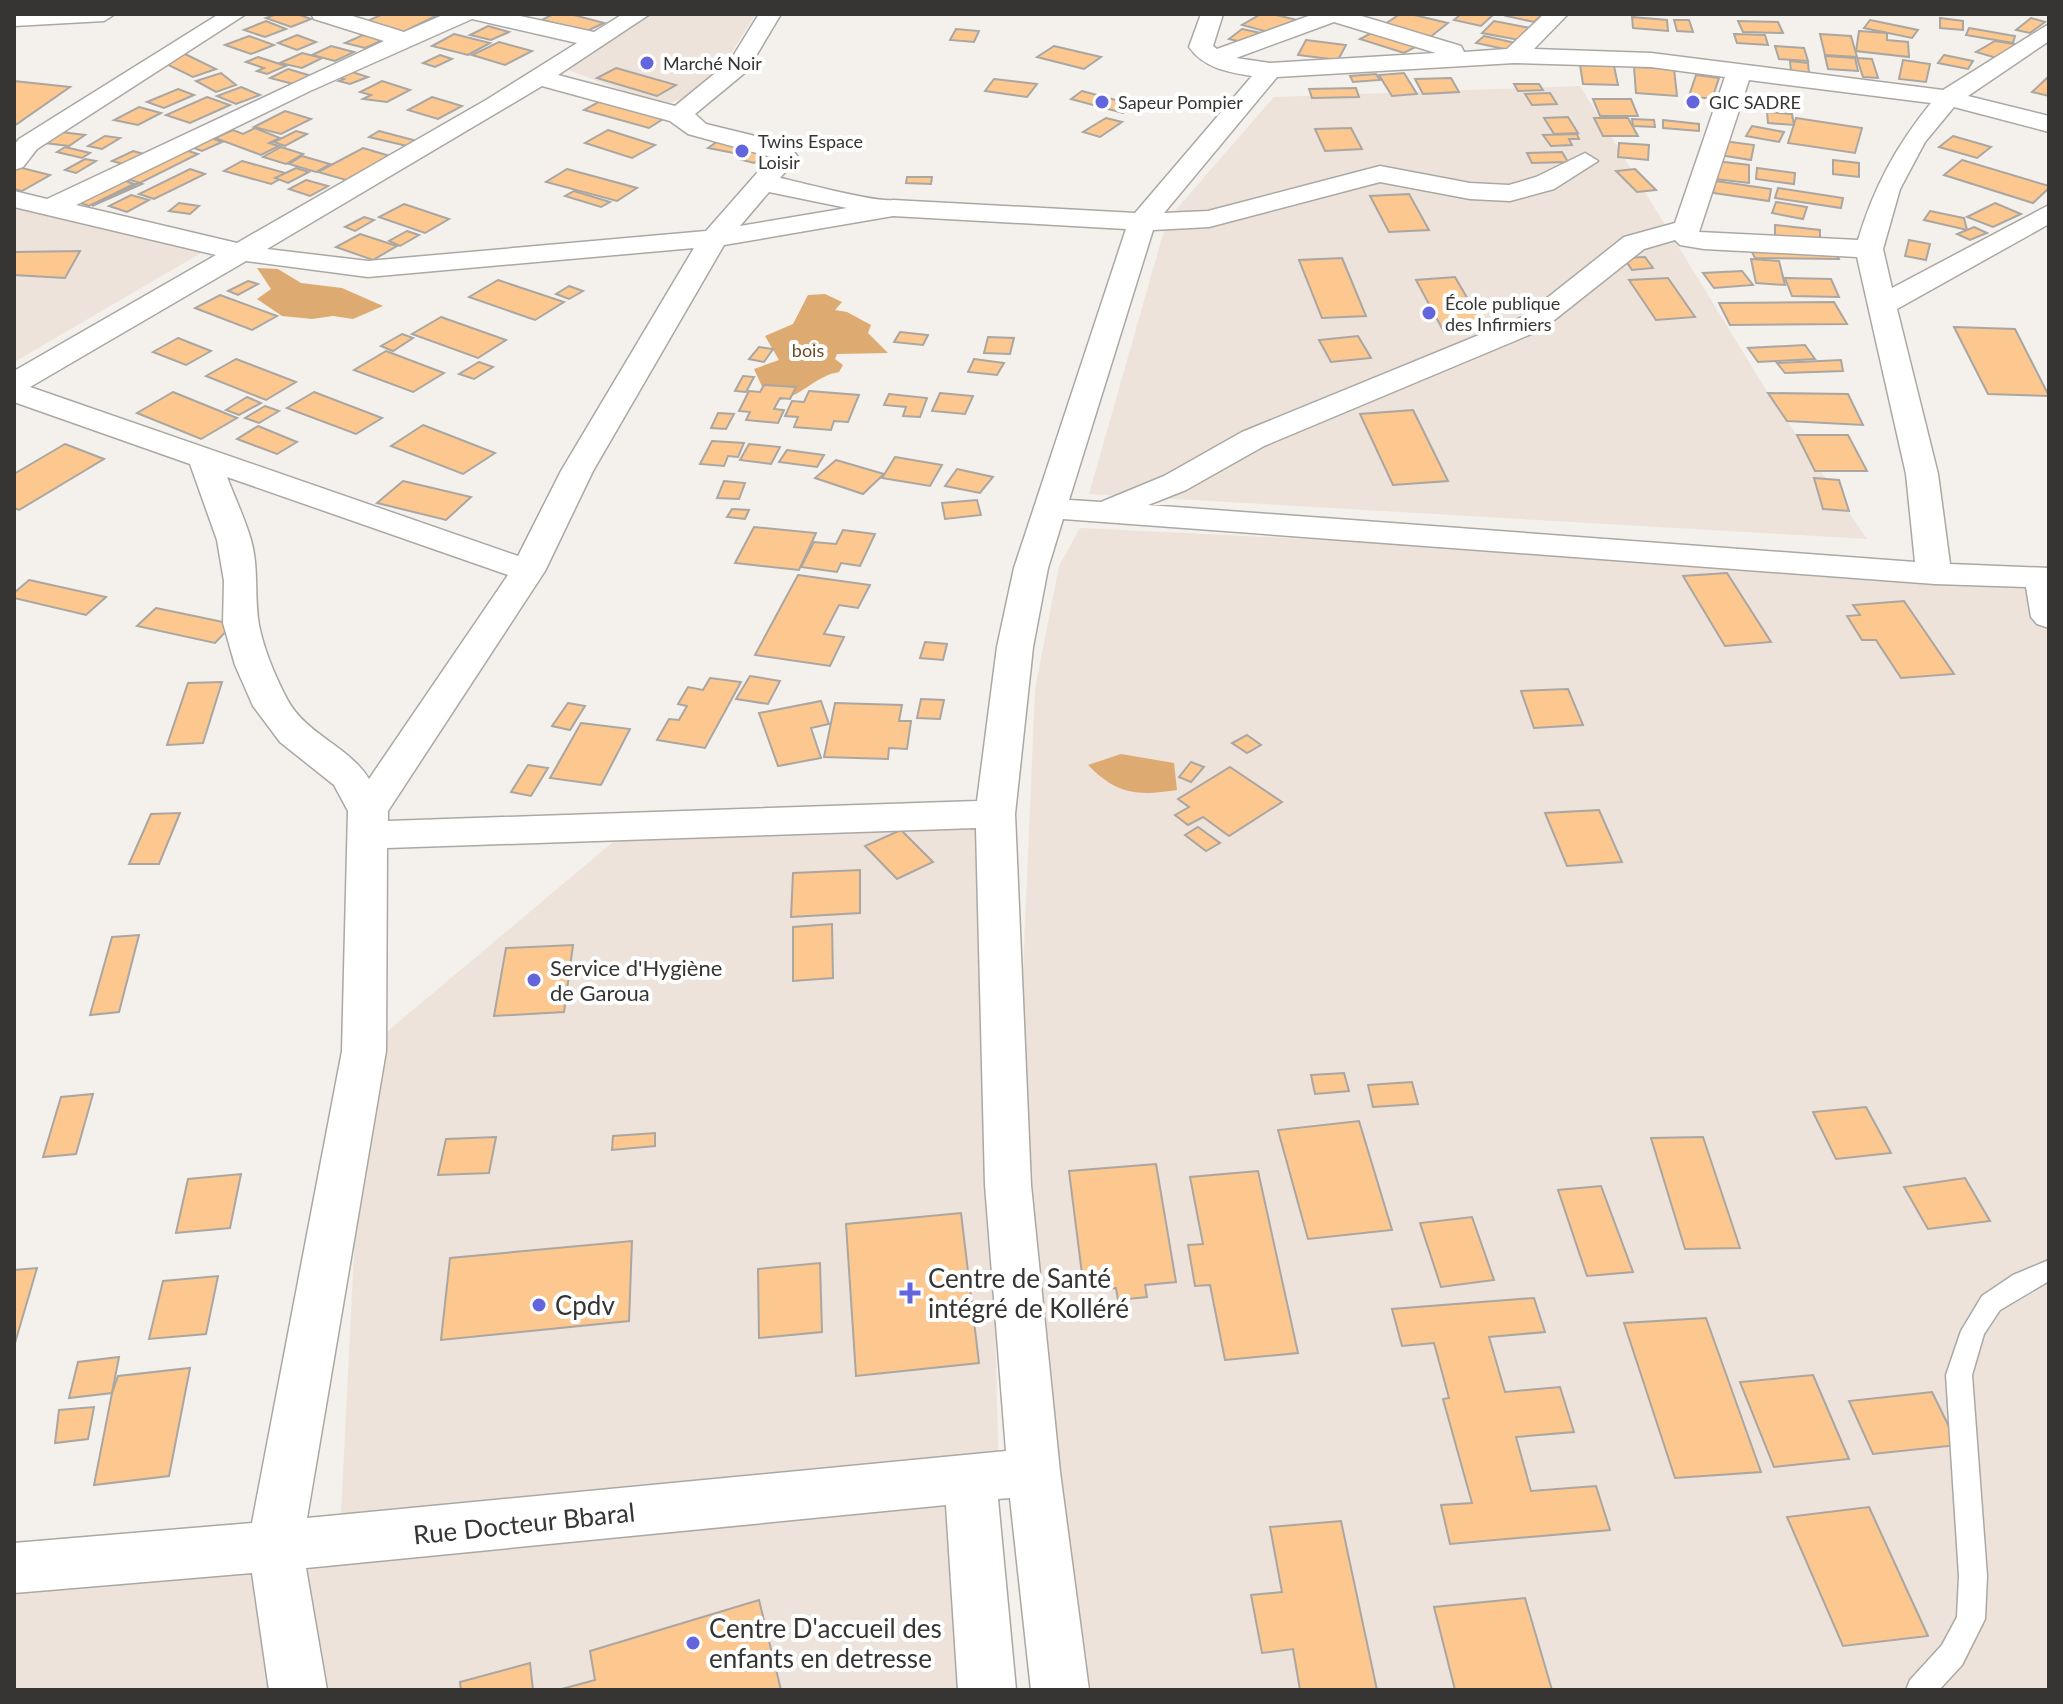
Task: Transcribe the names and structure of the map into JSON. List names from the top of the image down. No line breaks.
{"streets":{"street":["Rue Docteur Bbaral"]},"parks":["bois"],"places":{"other":["Marché Noir","Sapeur Pompier","GIC SADRE","Twins Espace Loisir","École publique des Infirmiers","Service d'Hygiène de Garoua","Cpdv","Centre D'accueil des enfants en detresse"],"health":["Centre de Santé intégré de Kolléré"]}}
